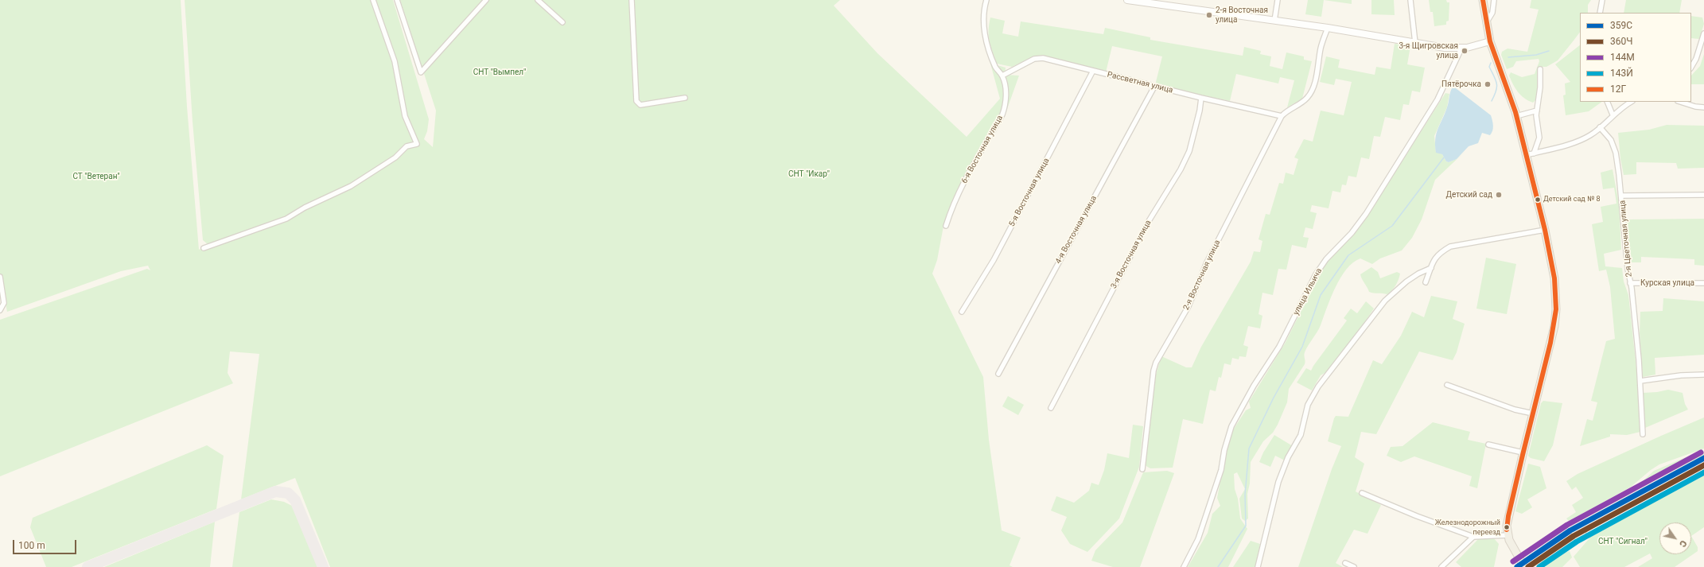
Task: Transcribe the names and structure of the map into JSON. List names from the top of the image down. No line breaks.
{"streets":{"street":["Рассветная улица","6-я Восточная улица","5-я Восточная улица","4-я Восточная улица","2-я Цветочная улица","3-я Восточная улица","2-я Восточная улица","Курская улица","улица Ильича"]},"crossings":[["Рассветная улица","6-я Восточная улица"],["Рассветная улица","5-я Восточная улица"],["Рассветная улица","4-я Восточная улица"],["Рассветная улица","3-я Восточная улица"],["Рассветная улица","2-я Восточная улица"],["2-я Цветочная улица","Курская улица"]],"parks":["СНТ \"Вымпел\"","СНТ \"Икар\"","СТ \"Ветеран\"","СНТ \"Сигнал\""],"places":["2-я Восточная улица","3-я Щигровская улица","Пятёрочка","Детский сад","Детский сад № 8","Железнодорожный переезд"],"lines":["transit line 12Г","transit line 144М","transit line 359С","transit line 360Ч","transit line 143Й"],"legend":["359С","360Ч","144М","143Й","12Г"],"scale_bar":"100 m","north":"bottom right"}
